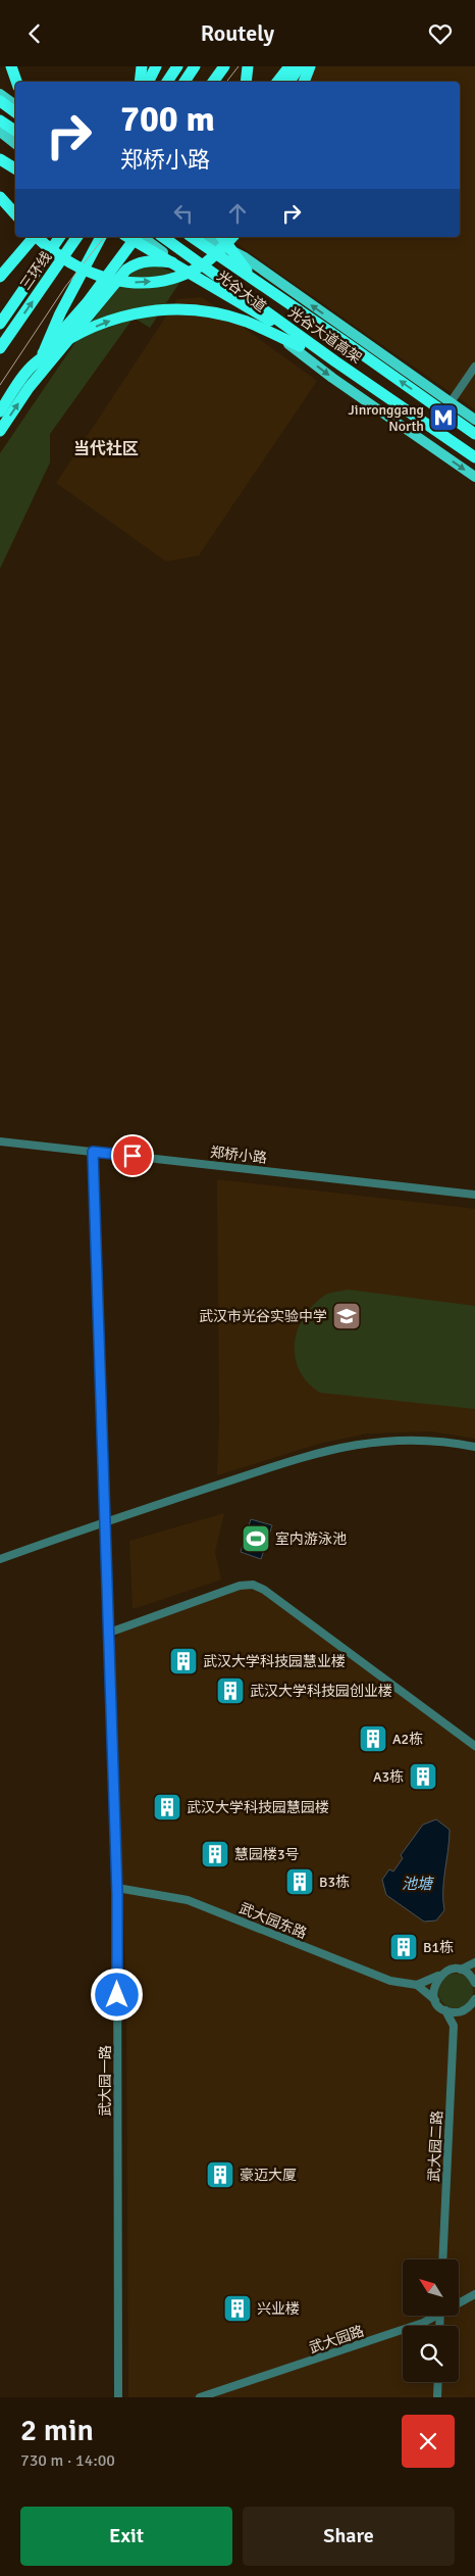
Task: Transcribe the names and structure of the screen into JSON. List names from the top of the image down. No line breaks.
{"streets":{"highway":["三环线","光谷大道高架"],"main road":["光谷大道"],"street":["郑桥小路","武大园东路","武大园一路","武大园二路","武大园路"]},"crossings":[["郑桥小路","武大园一路"],["武大园东路","武大园一路"]],"districts":["当代社区"],"water":["池塘"],"places":{"metro station":["Jinronggang North"],"school or university":["武汉市光谷实验中学"],"sports":["室内游泳池"],"building":["武汉大学科技园慧业楼","武汉大学科技园创业楼","A2栋","A3栋","武汉大学科技园慧园楼","慧园楼3号","B3栋","B1栋","豪迈大厦","兴业楼"]},"north":"top left","page":{"header":"Routely","turn":["700 m","郑桥小路"],"heading":["2 min","730 m · 14:00"],"buttons":["Exit","Share"]}}
